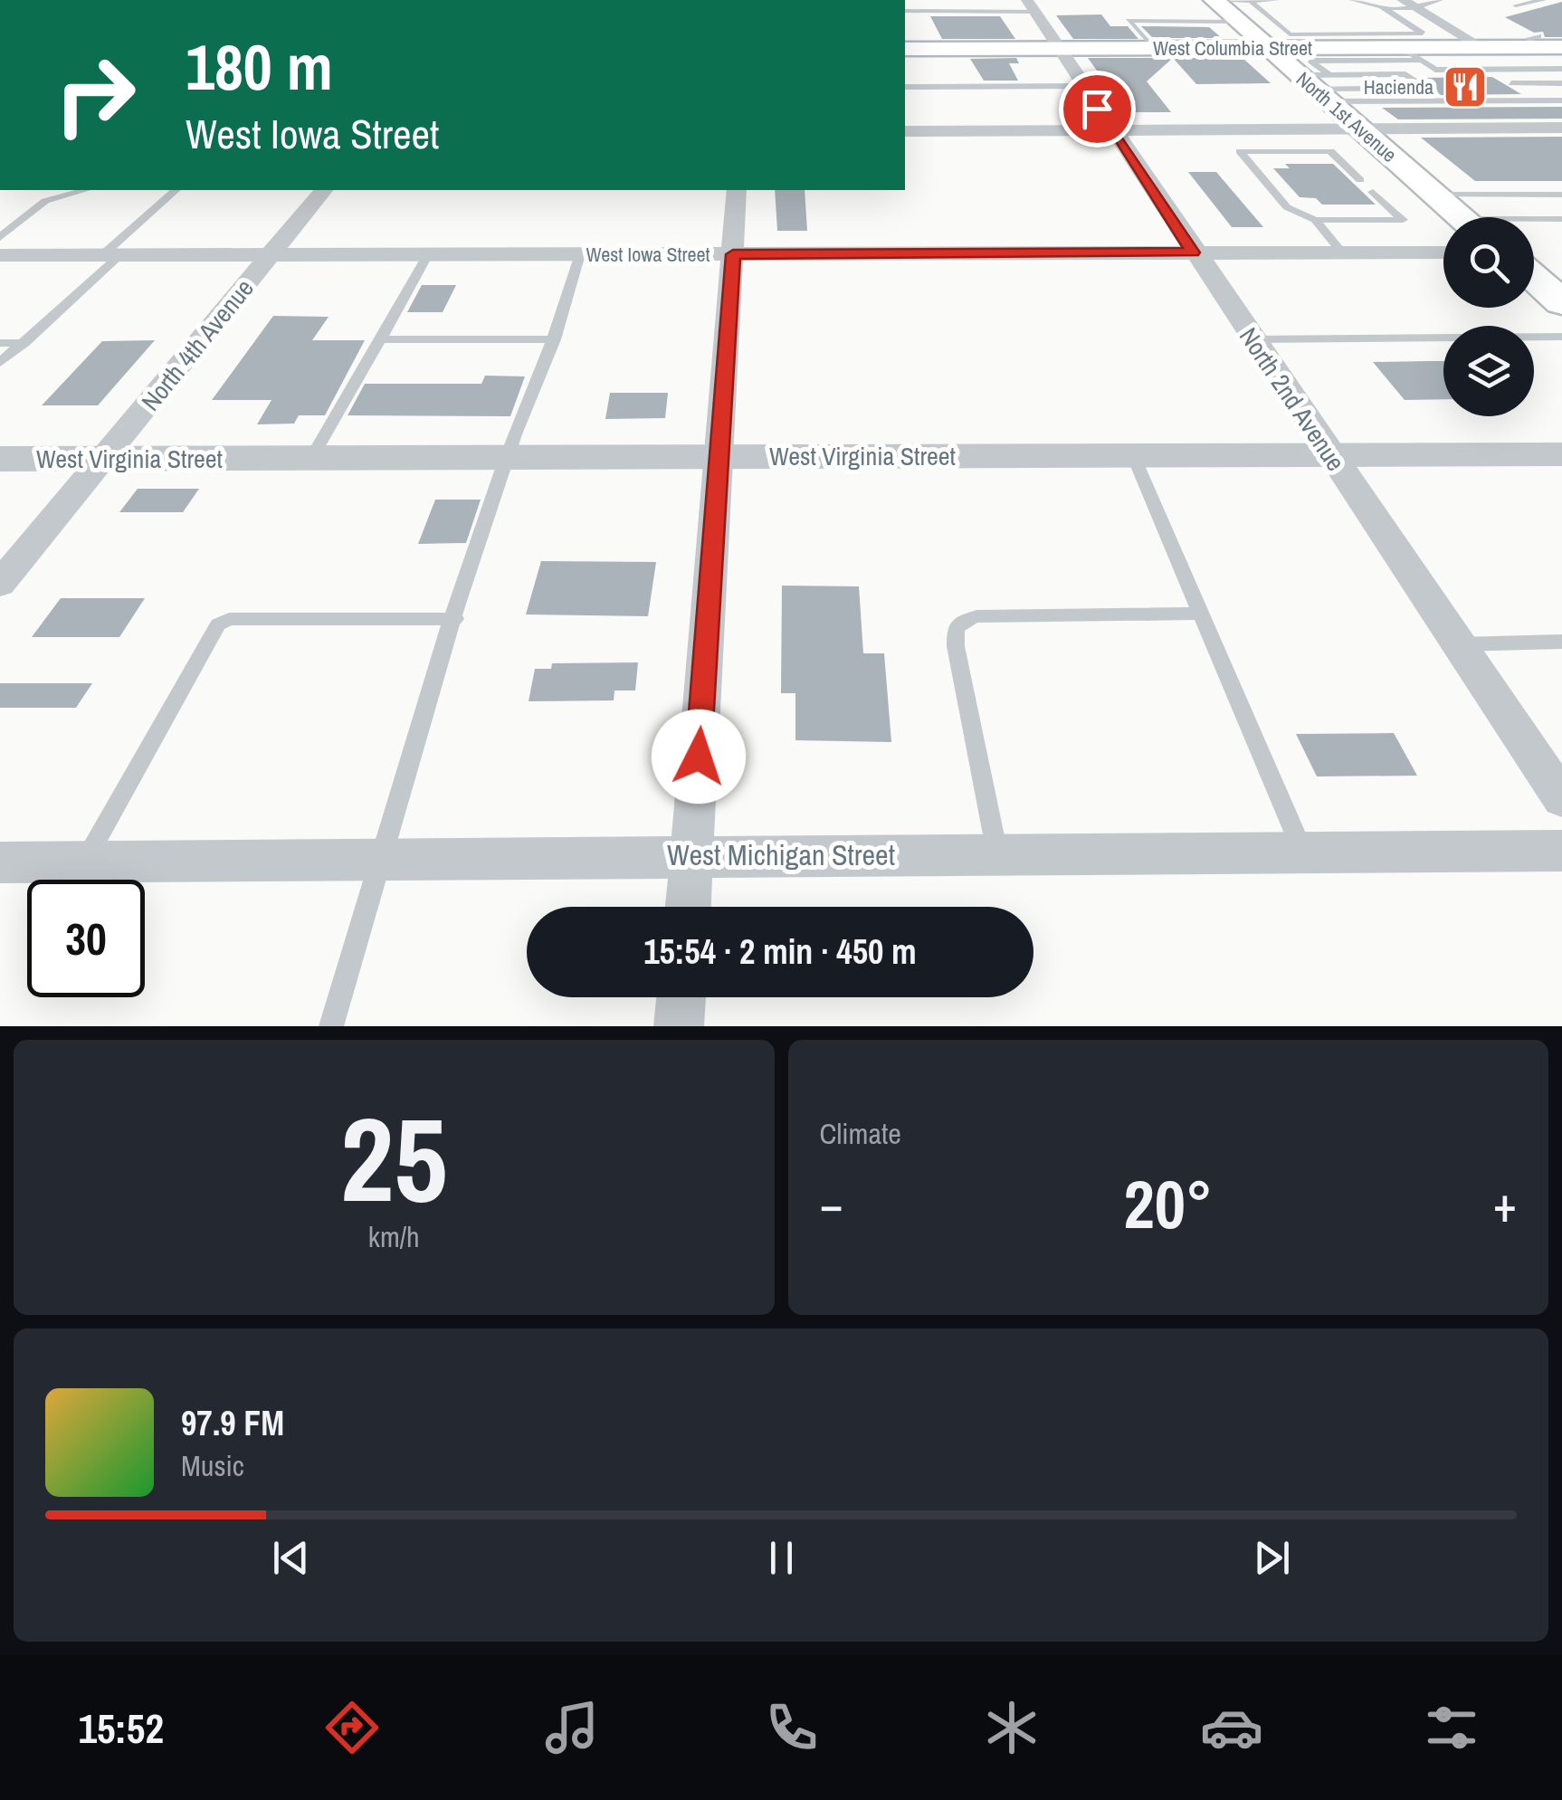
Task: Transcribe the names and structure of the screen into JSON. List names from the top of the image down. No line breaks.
{"streets":{"main road":["West Columbia Street","North 1st Avenue"],"street":["West Iowa Street","North 4th Avenue","North 2nd Avenue","West Virginia Street","West Michigan Street"]},"crossings":[["West Columbia Street","North 1st Avenue"],["West Columbia Street","North 2nd Avenue"],["West Iowa Street","North 4th Avenue"],["West Iowa Street","North 2nd Avenue"],["North 4th Avenue","West Virginia Street"],["North 2nd Avenue","West Virginia Street"]],"places":{"restaurant":["Hacienda"]},"page":{"turn":["180 m","West Iowa Street"],"limit":"30","trip":"15:54 · 2 min · 450 m","tile":[["25","km/h"],"Climate"],"heat":["−","20°","+"],"song":["97.9 FM","Music"],"tabs":"15:52"}}
